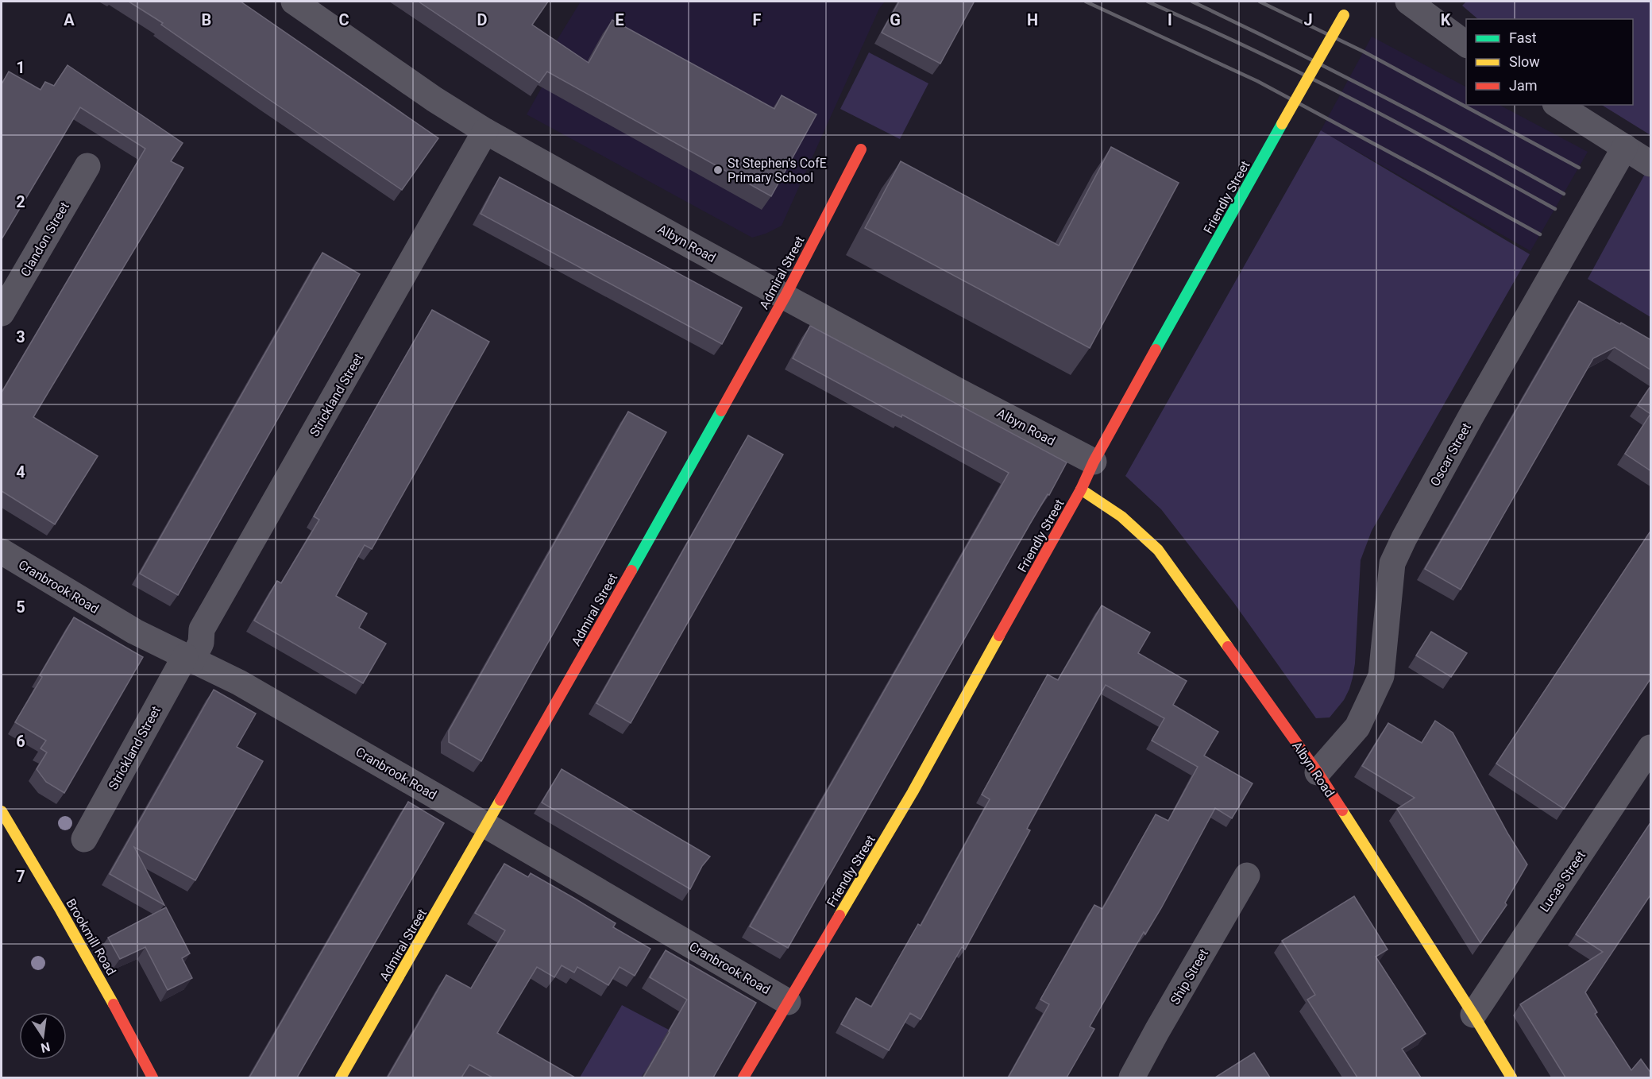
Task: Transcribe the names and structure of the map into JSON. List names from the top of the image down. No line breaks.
{"streets":{"street":["Friendly Street","Clandon Street","Albyn Road","Admiral Street","Strickland Street","Oscar Street","Cranbrook Road","Lucas Street","Brookmill Road","Ship Street"]},"crossings":[["Friendly Street","Albyn Road"],["Friendly Street","Cranbrook Road"],["Albyn Road","Admiral Street"],["Albyn Road","Strickland Street"],["Albyn Road","Oscar Street"],["Albyn Road","Lucas Street"],["Admiral Street","Cranbrook Road"],["Strickland Street","Cranbrook Road"]],"places":["St Stephen's CofE Primary School"],"legend":["Fast","Slow","Jam"],"north":"bottom","grid":{"columns":["A","B","C","D","E","F","G","H","I","J","K"],"rows":["1","2","3","4","5","6","7"]}}
